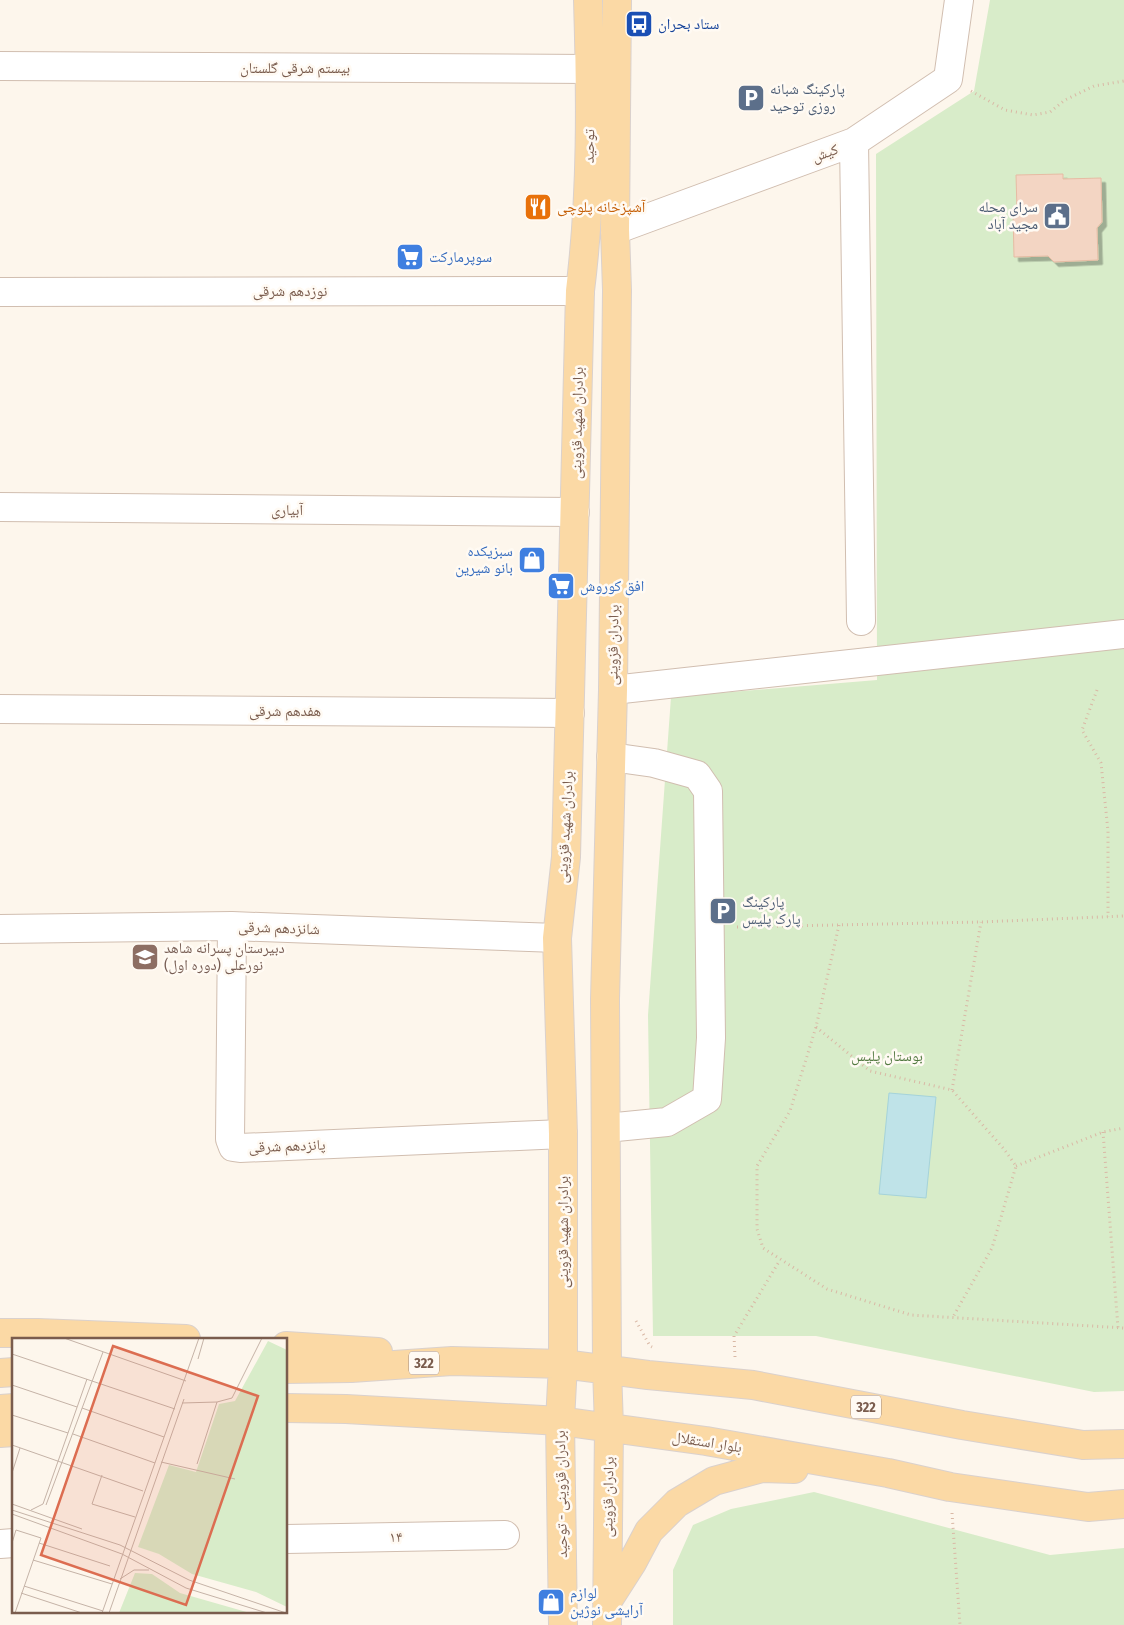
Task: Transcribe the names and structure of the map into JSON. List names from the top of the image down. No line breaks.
{"streets":{"main road":["توحید","برادران شهید قزوینی","برادران قزوینی","322","بلوار استقلال","برادران قزوینی - توحید"],"street":["بیستم شرقی گلستان","کیش","نوزدهم شرقی","آبیاری","هفدهم شرقی","شانزدهم شرقی","پانزدهم شرقی","۱۴"]},"crossings":[["بیستم شرقی گلستان","توحید"],["توحید","کیش"],["توحید","نوزدهم شرقی"],["توحید","برادران شهید قزوینی"],["توحید","برادران قزوینی"],["نوزدهم شرقی","برادران شهید قزوینی"],["برادران شهید قزوینی","آبیاری"],["برادران شهید قزوینی","هفدهم شرقی"],["برادران شهید قزوینی","شانزدهم شرقی"],["برادران شهید قزوینی","پانزدهم شرقی"],["برادران شهید قزوینی","322"],["برادران شهید قزوینی","برادران قزوینی - توحید"],["برادران قزوینی","322"],["برادران قزوینی","بلوار استقلال"],["شانزدهم شرقی","پانزدهم شرقی"],["322","برادران قزوینی - توحید"],["بلوار استقلال","برادران قزوینی - توحید"]],"parks":["بوستان پلیس"],"places":{"bus stop":["ستاد بحران"],"parking":["پارکینگ شبانه روزی توحید","پارکینگ پارک پلیس"],"restaurant":["آشپزخانه پلوچی"],"public building":["سرای محله مجید آباد"],"supermarket":["سوپرمارکت","افق کوروش"],"shop":["سبزیکده بانو شیرین","لوازم آرایشی نوژین"],"school or university":["دبیرستان پسرانه شاهد نورعلی (دوره اول)"]}}
